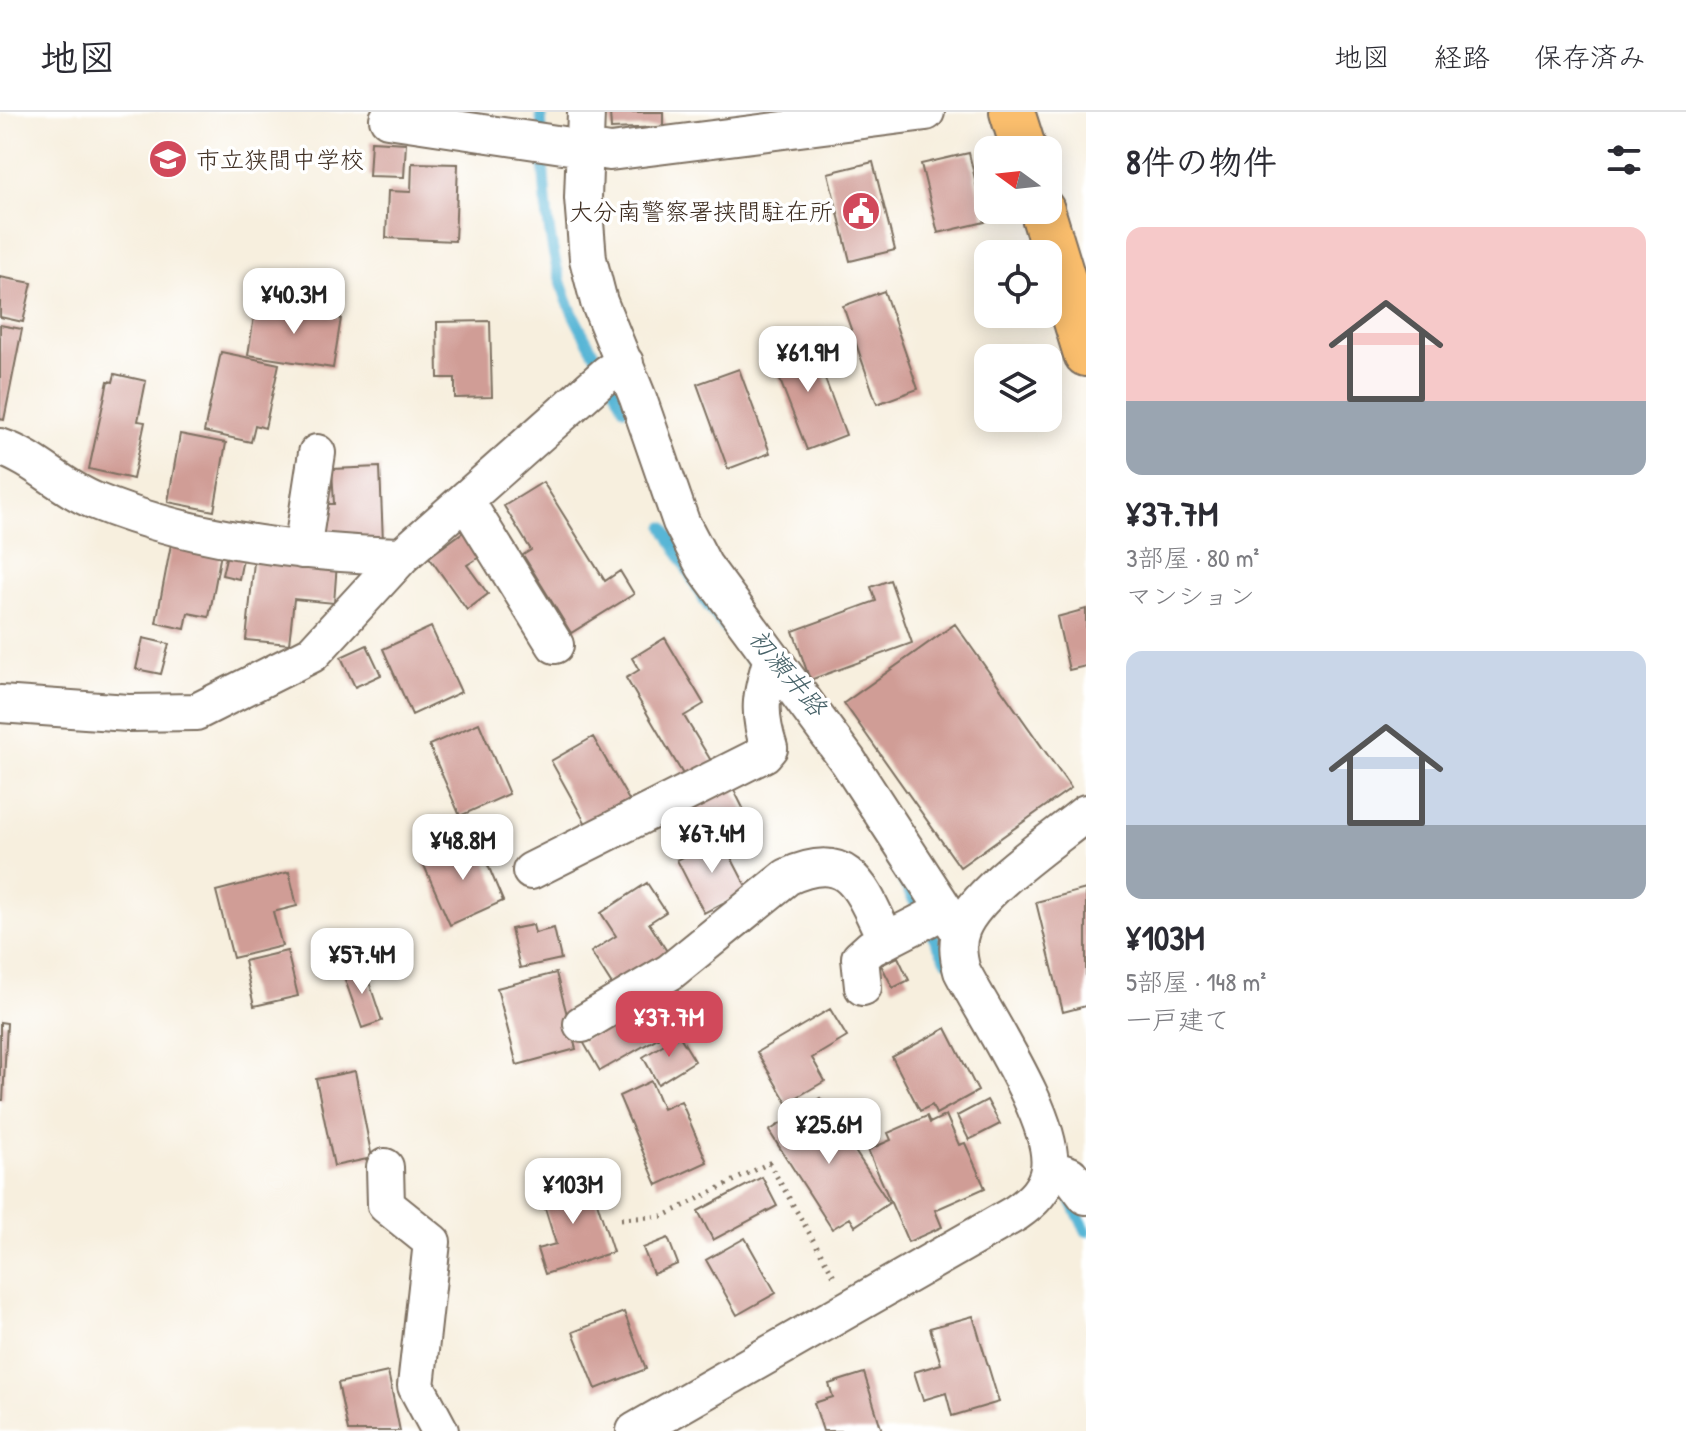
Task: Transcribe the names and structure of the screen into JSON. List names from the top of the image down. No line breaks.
{"water":["初瀬井路"],"places":{"school or university":["市立狭間中学校"],"public building":["大分南警察署挟間駐在所"]},"north":"left","page":{"header":"地図","nav":["地図","経路","保存済み"],"heading":"8件の物件","list":[{"name":"¥37.7M","note":"3部屋 · 80 m² · マンション"},{"name":"¥103M","note":"5部屋 · 148 m² · 一戸建て"}],"price":["¥40.3M","¥61.9M","¥67.4M","¥48.8M","¥57.4M","¥37.7M","¥25.6M","¥103M"]}}
